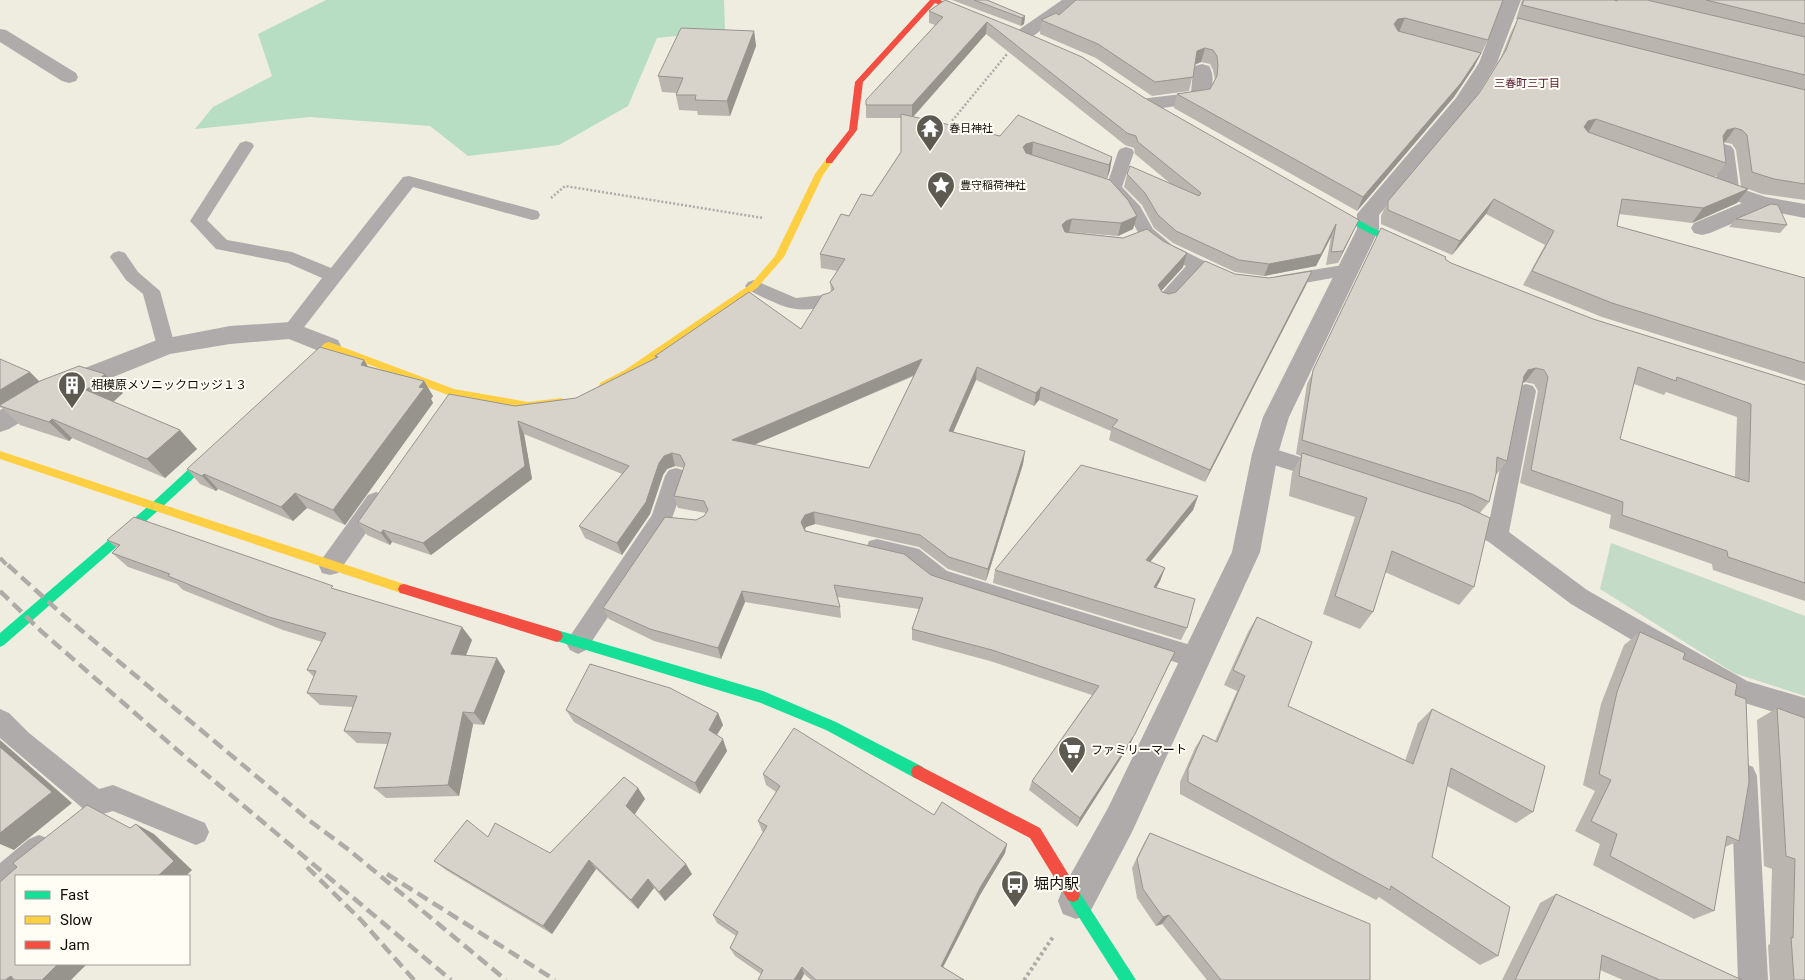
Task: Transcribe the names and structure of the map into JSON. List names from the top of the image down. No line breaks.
{"districts":["三春町三丁目"],"places":{"temple":["春日神社"],"place":["豊守稲荷神社"],"building":["相模原メソニックロッジ１３"],"supermarket":["ファミリーマート"],"bus stop":["堀内駅"]},"legend":["Fast","Slow","Jam"]}
